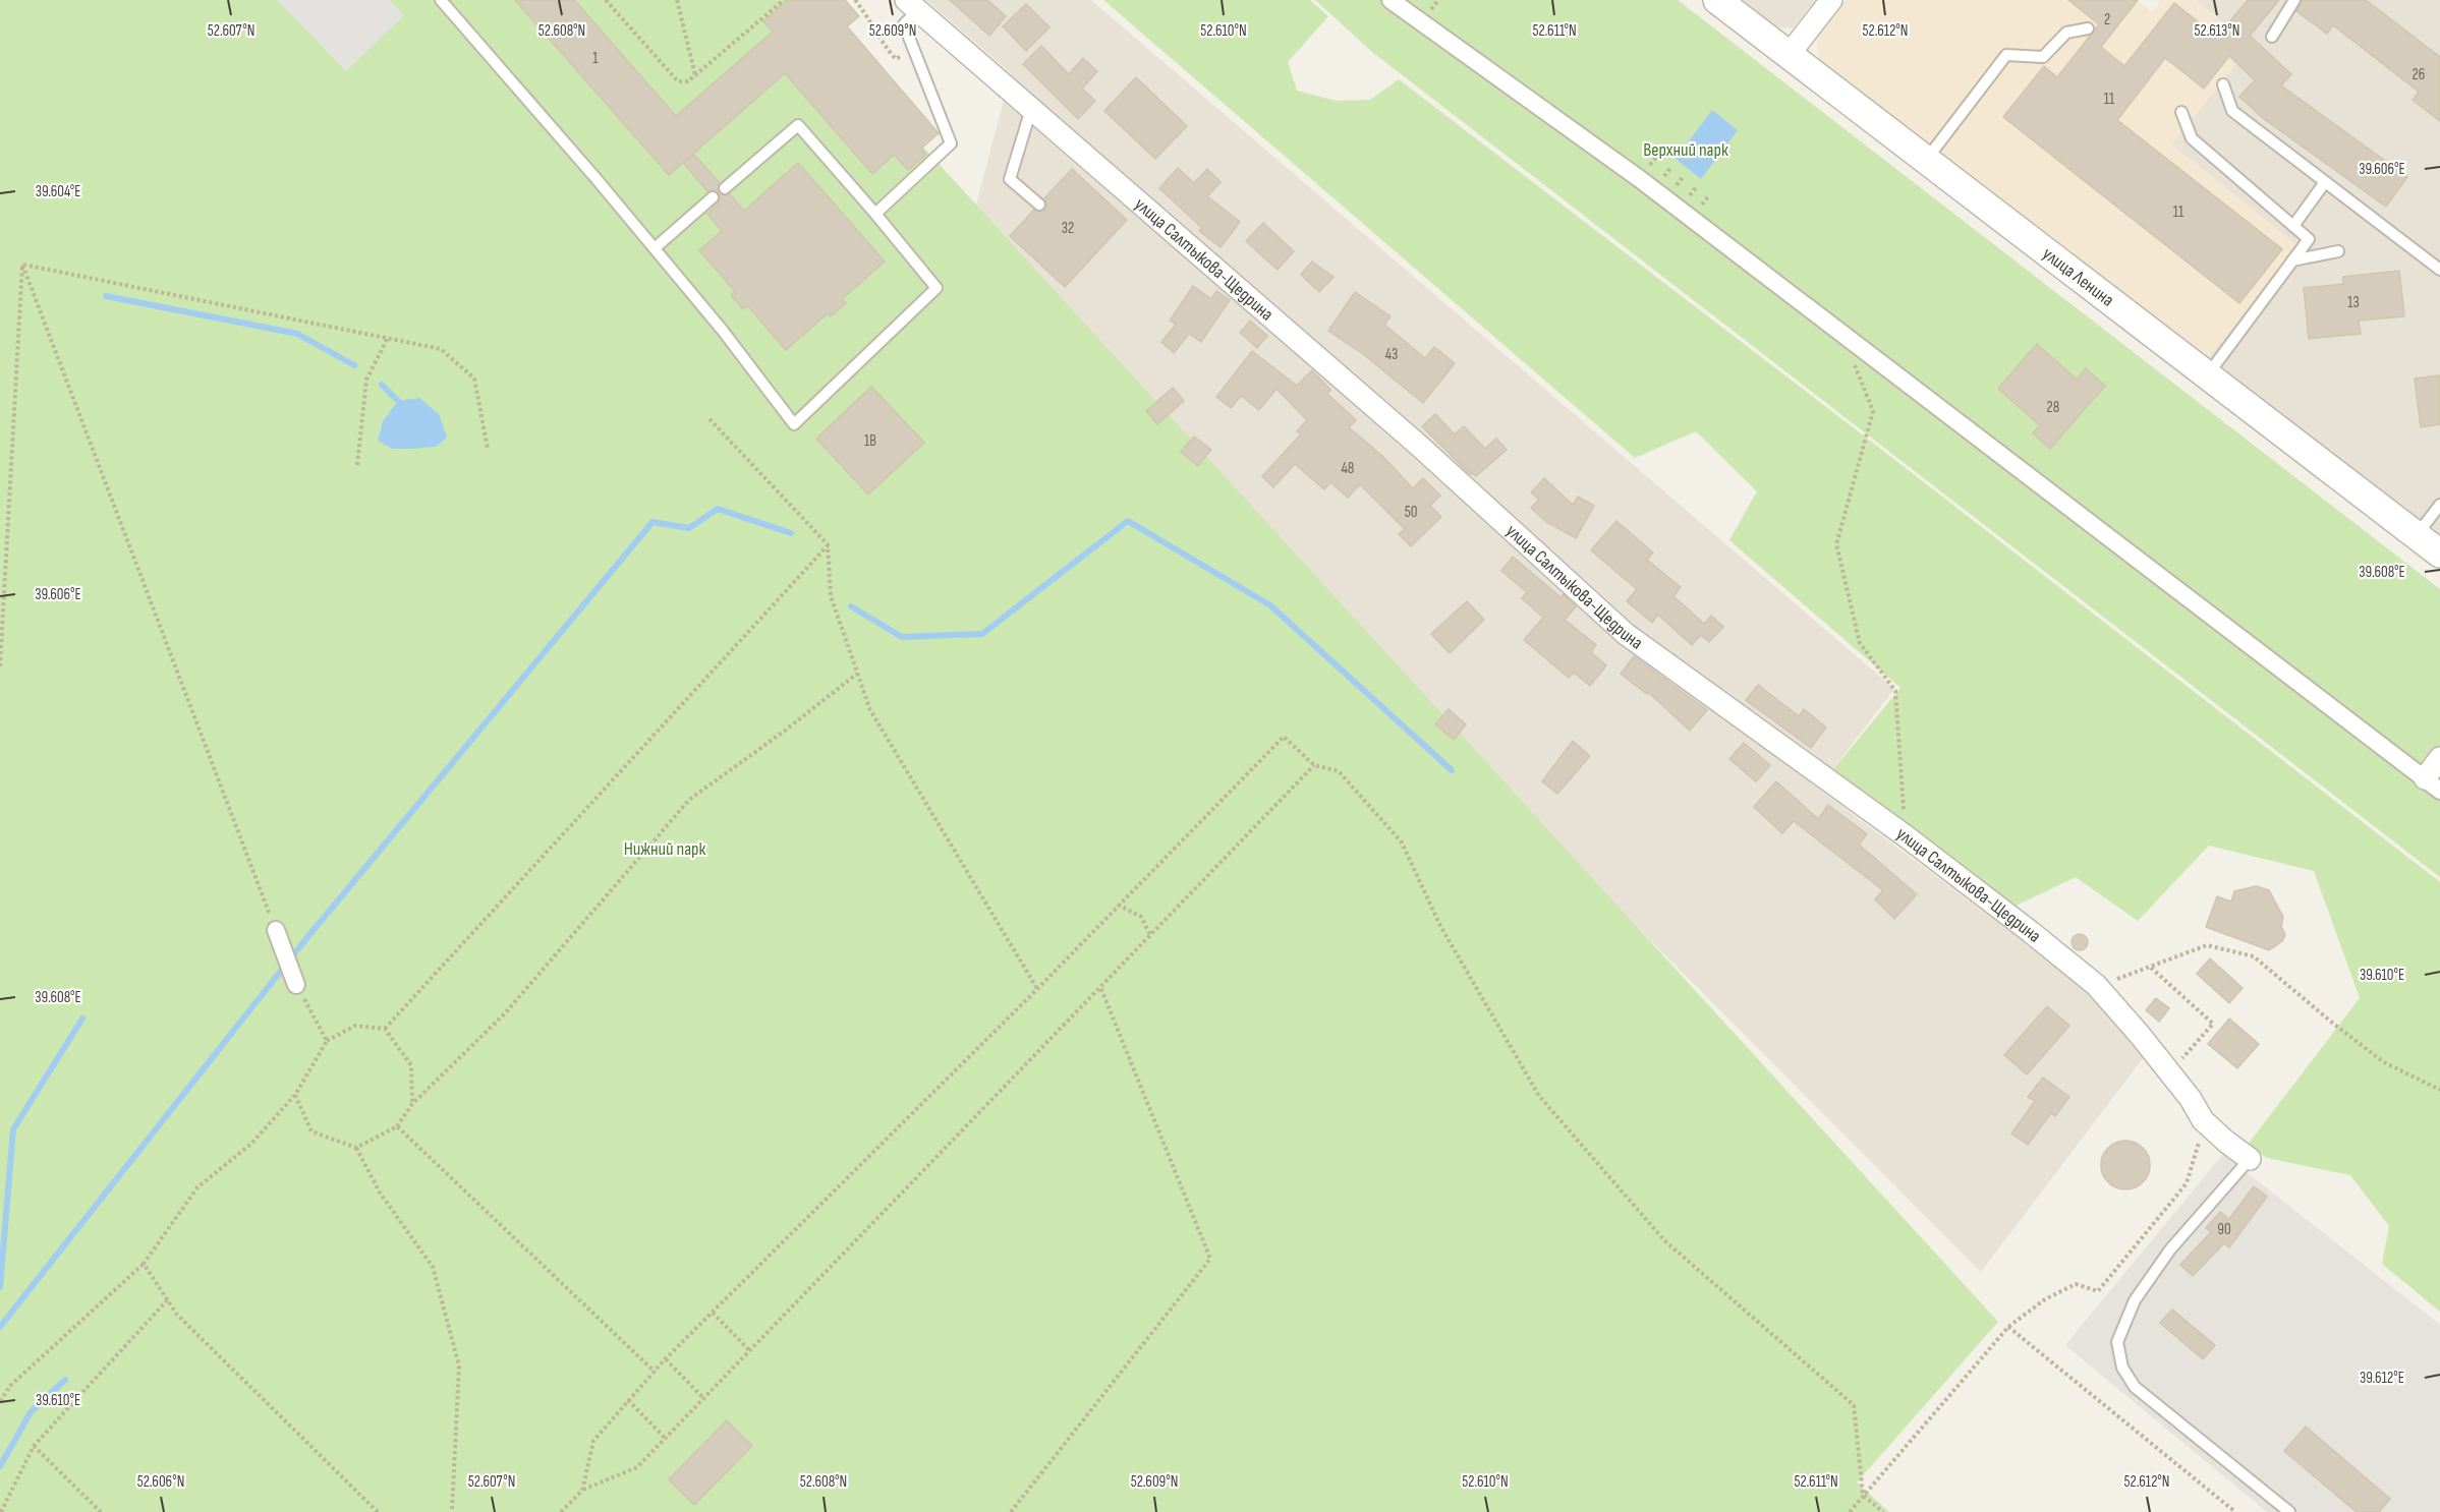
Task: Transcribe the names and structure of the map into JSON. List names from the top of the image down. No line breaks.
{"streets":{"street":["улица Салтыкова-Щедрина","улица Ленина"]},"parks":["Верхний парк","Нижний парк"],"house_numbers":["2","1","26","11","11","32","13","43","28","1В","48","50","90"],"coordinates":["52.607°N","52.608°N","52.609°N","52.610°N","52.611°N","52.612°N","52.613°N","39.606°E","39.604°E","39.608°E","39.610°E","39.612°E","52.606°N"]}
